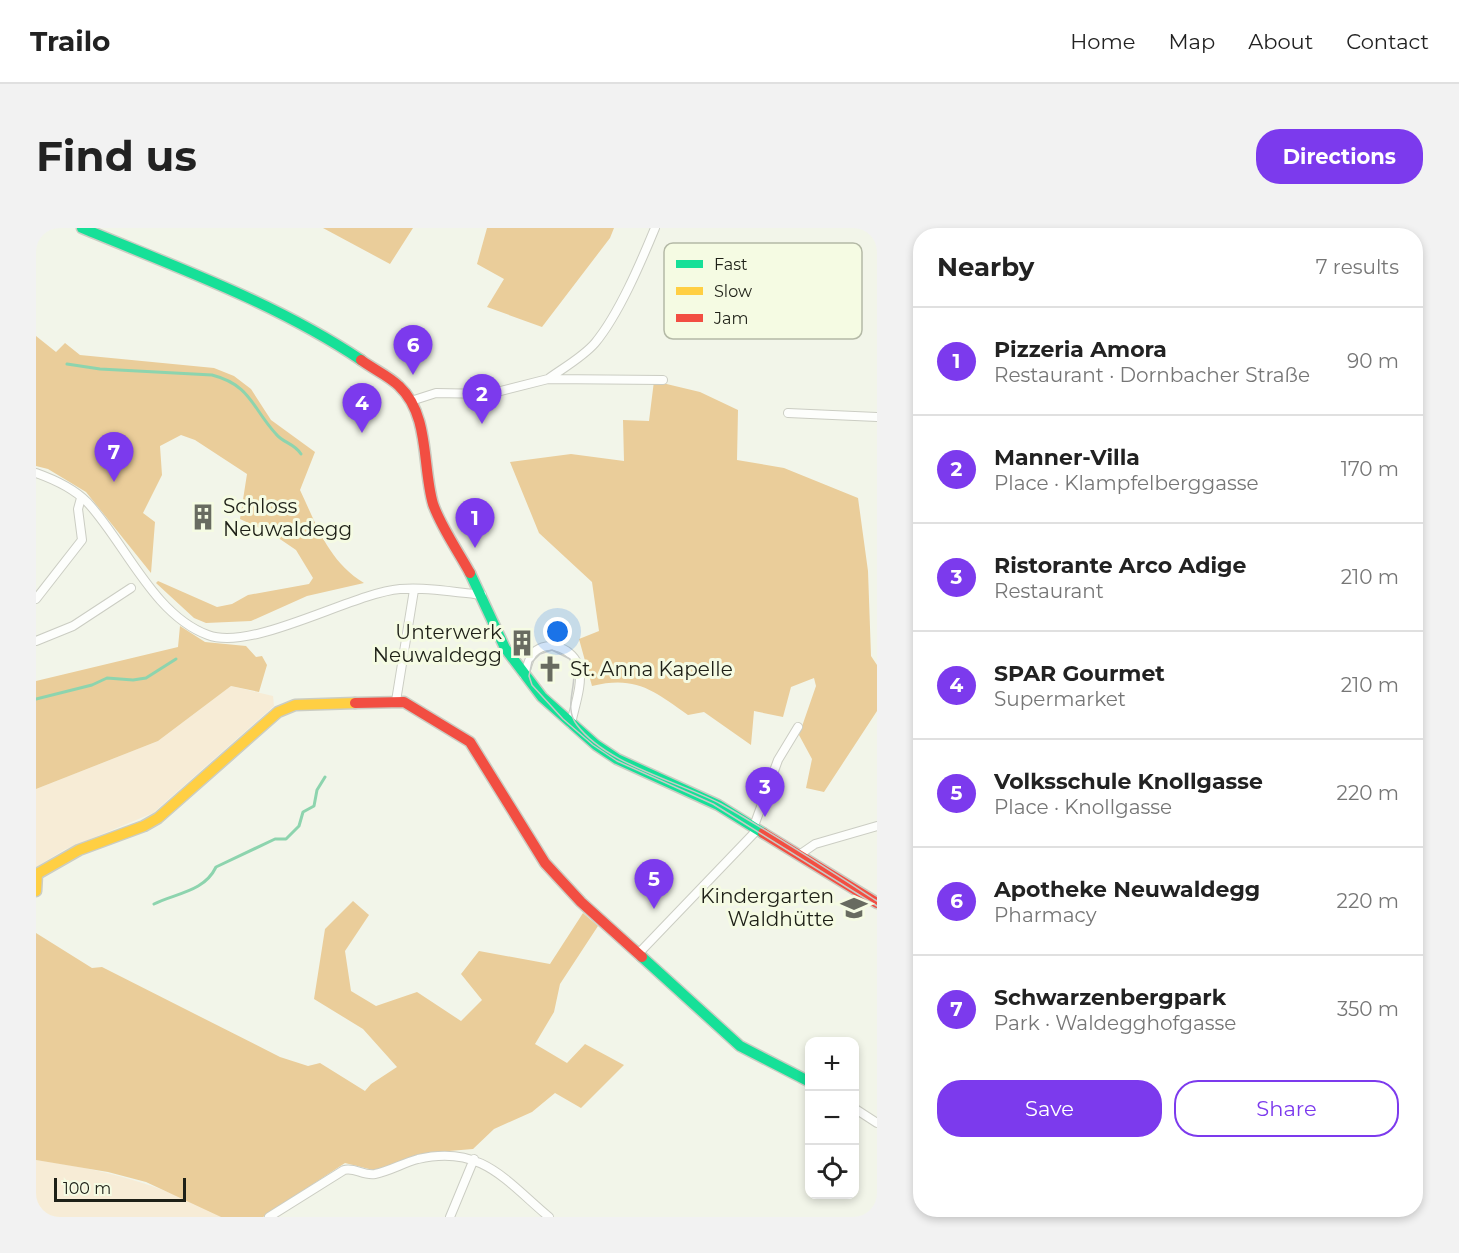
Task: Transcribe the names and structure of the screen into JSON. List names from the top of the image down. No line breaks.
{"places":{"building":["Schloss Neuwaldegg","Unterwerk Neuwaldegg"],"church":["St. Anna Kapelle"],"school or university":["Kindergarten Waldhütte"]},"legend":["Fast","Slow","Jam"],"scale_bar":"100 m","page":{"header":"Trailo","nav":["Home","Map","About","Contact"],"buttons":["Directions",["Save","Share"]],"title":"Find us","heading":["Nearby","7 results"],"list":[{"mark":"1","name":"Pizzeria Amora","note":"Restaurant · Dornbacher Straße","value":"90 m"},{"mark":"2","name":"Manner-Villa","note":"Place · Klampfelberggasse","value":"170 m"},{"mark":"3","name":"Ristorante Arco Adige","note":"Restaurant","value":"210 m"},{"mark":"4","name":"SPAR Gourmet","note":"Supermarket","value":"210 m"},{"mark":"5","name":"Volksschule Knollgasse","note":"Place · Knollgasse","value":"220 m"},{"mark":"6","name":"Apotheke Neuwaldegg","note":"Pharmacy","value":"220 m"},{"mark":"7","name":"Schwarzenbergpark","note":"Park · Waldegghofgasse","value":"350 m"}],"pins":["6","2","4","7","1","3","5"],"map_buttons":["+","−"],"scale":"100 m"}}
